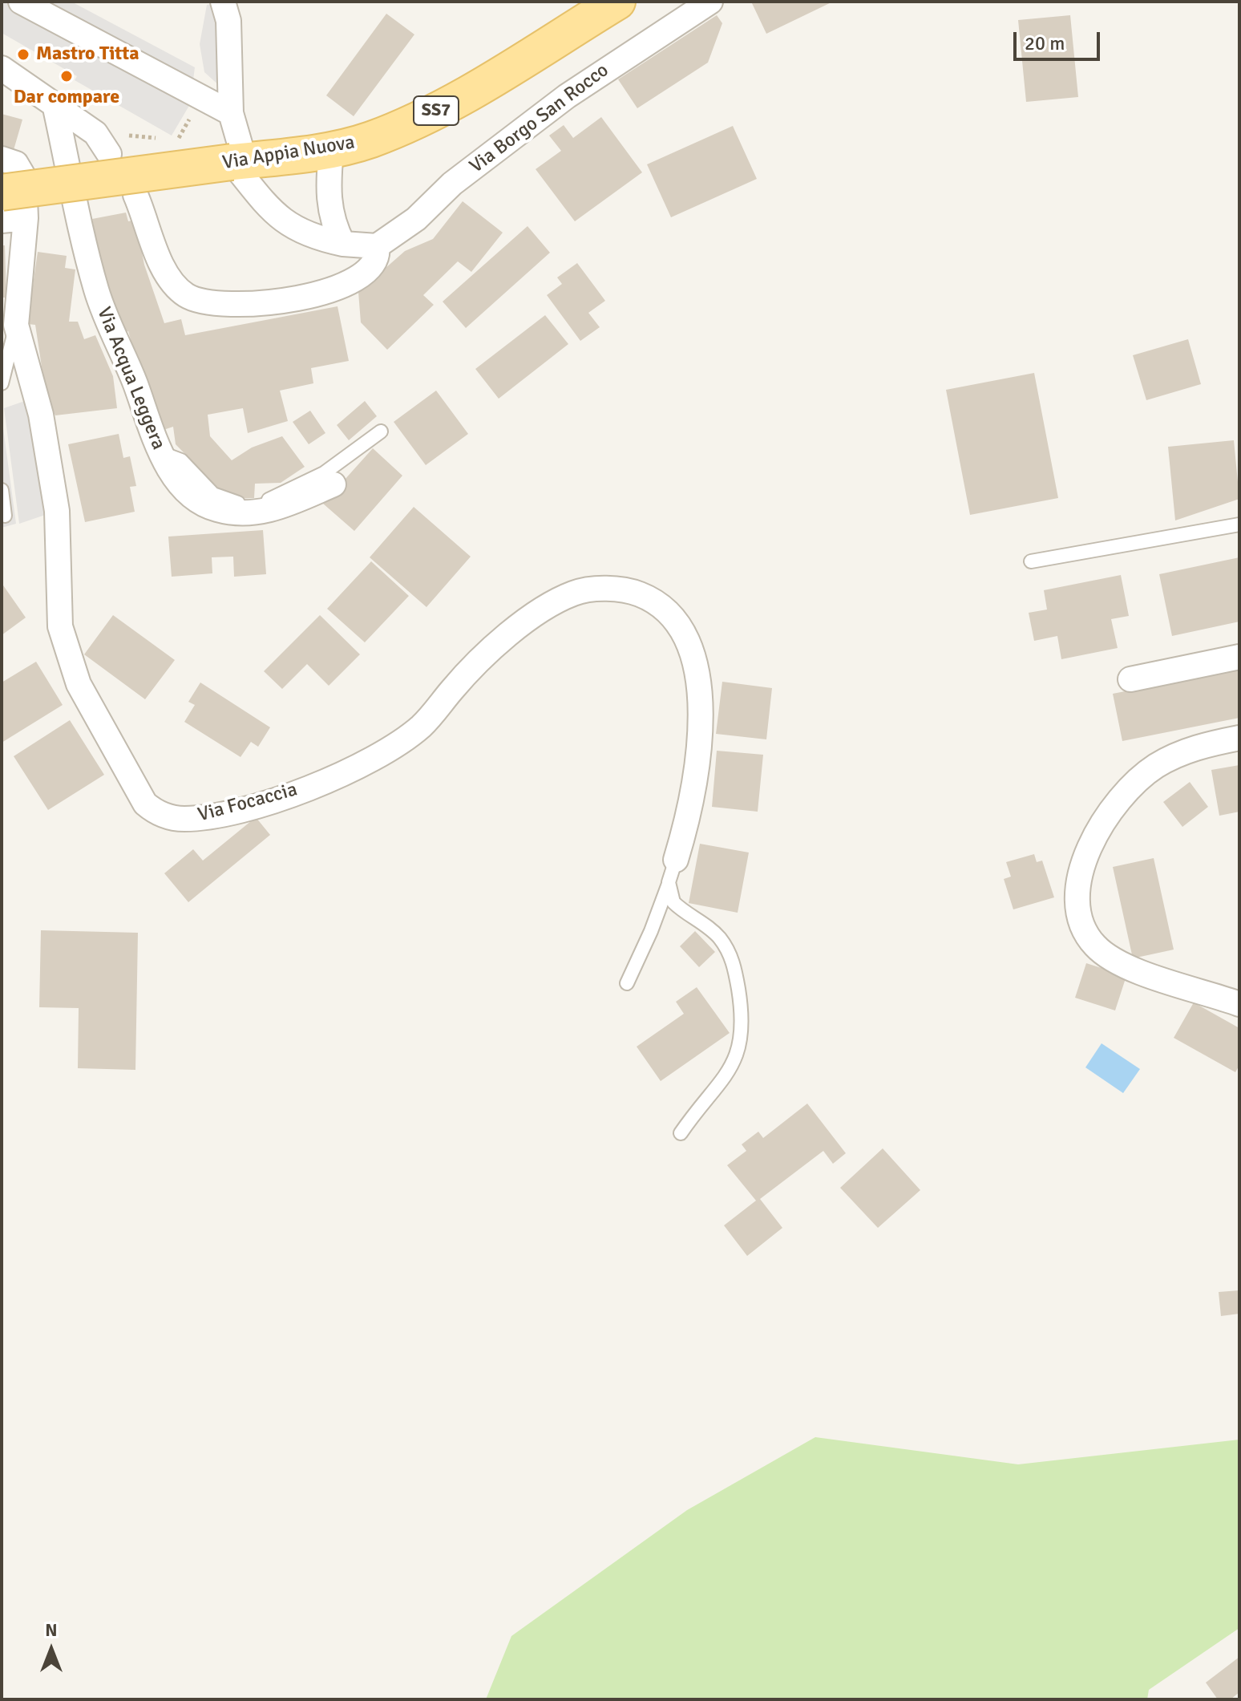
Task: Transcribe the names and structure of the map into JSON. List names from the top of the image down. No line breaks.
{"streets":{"main road":["SS7","Via Appia Nuova"],"street":["Via Borgo San Rocco","Via Acqua Leggera","Via Focaccia"]},"places":["Mastro Titta","Dar compare"],"scale_bar":"20 m","north":"top"}
